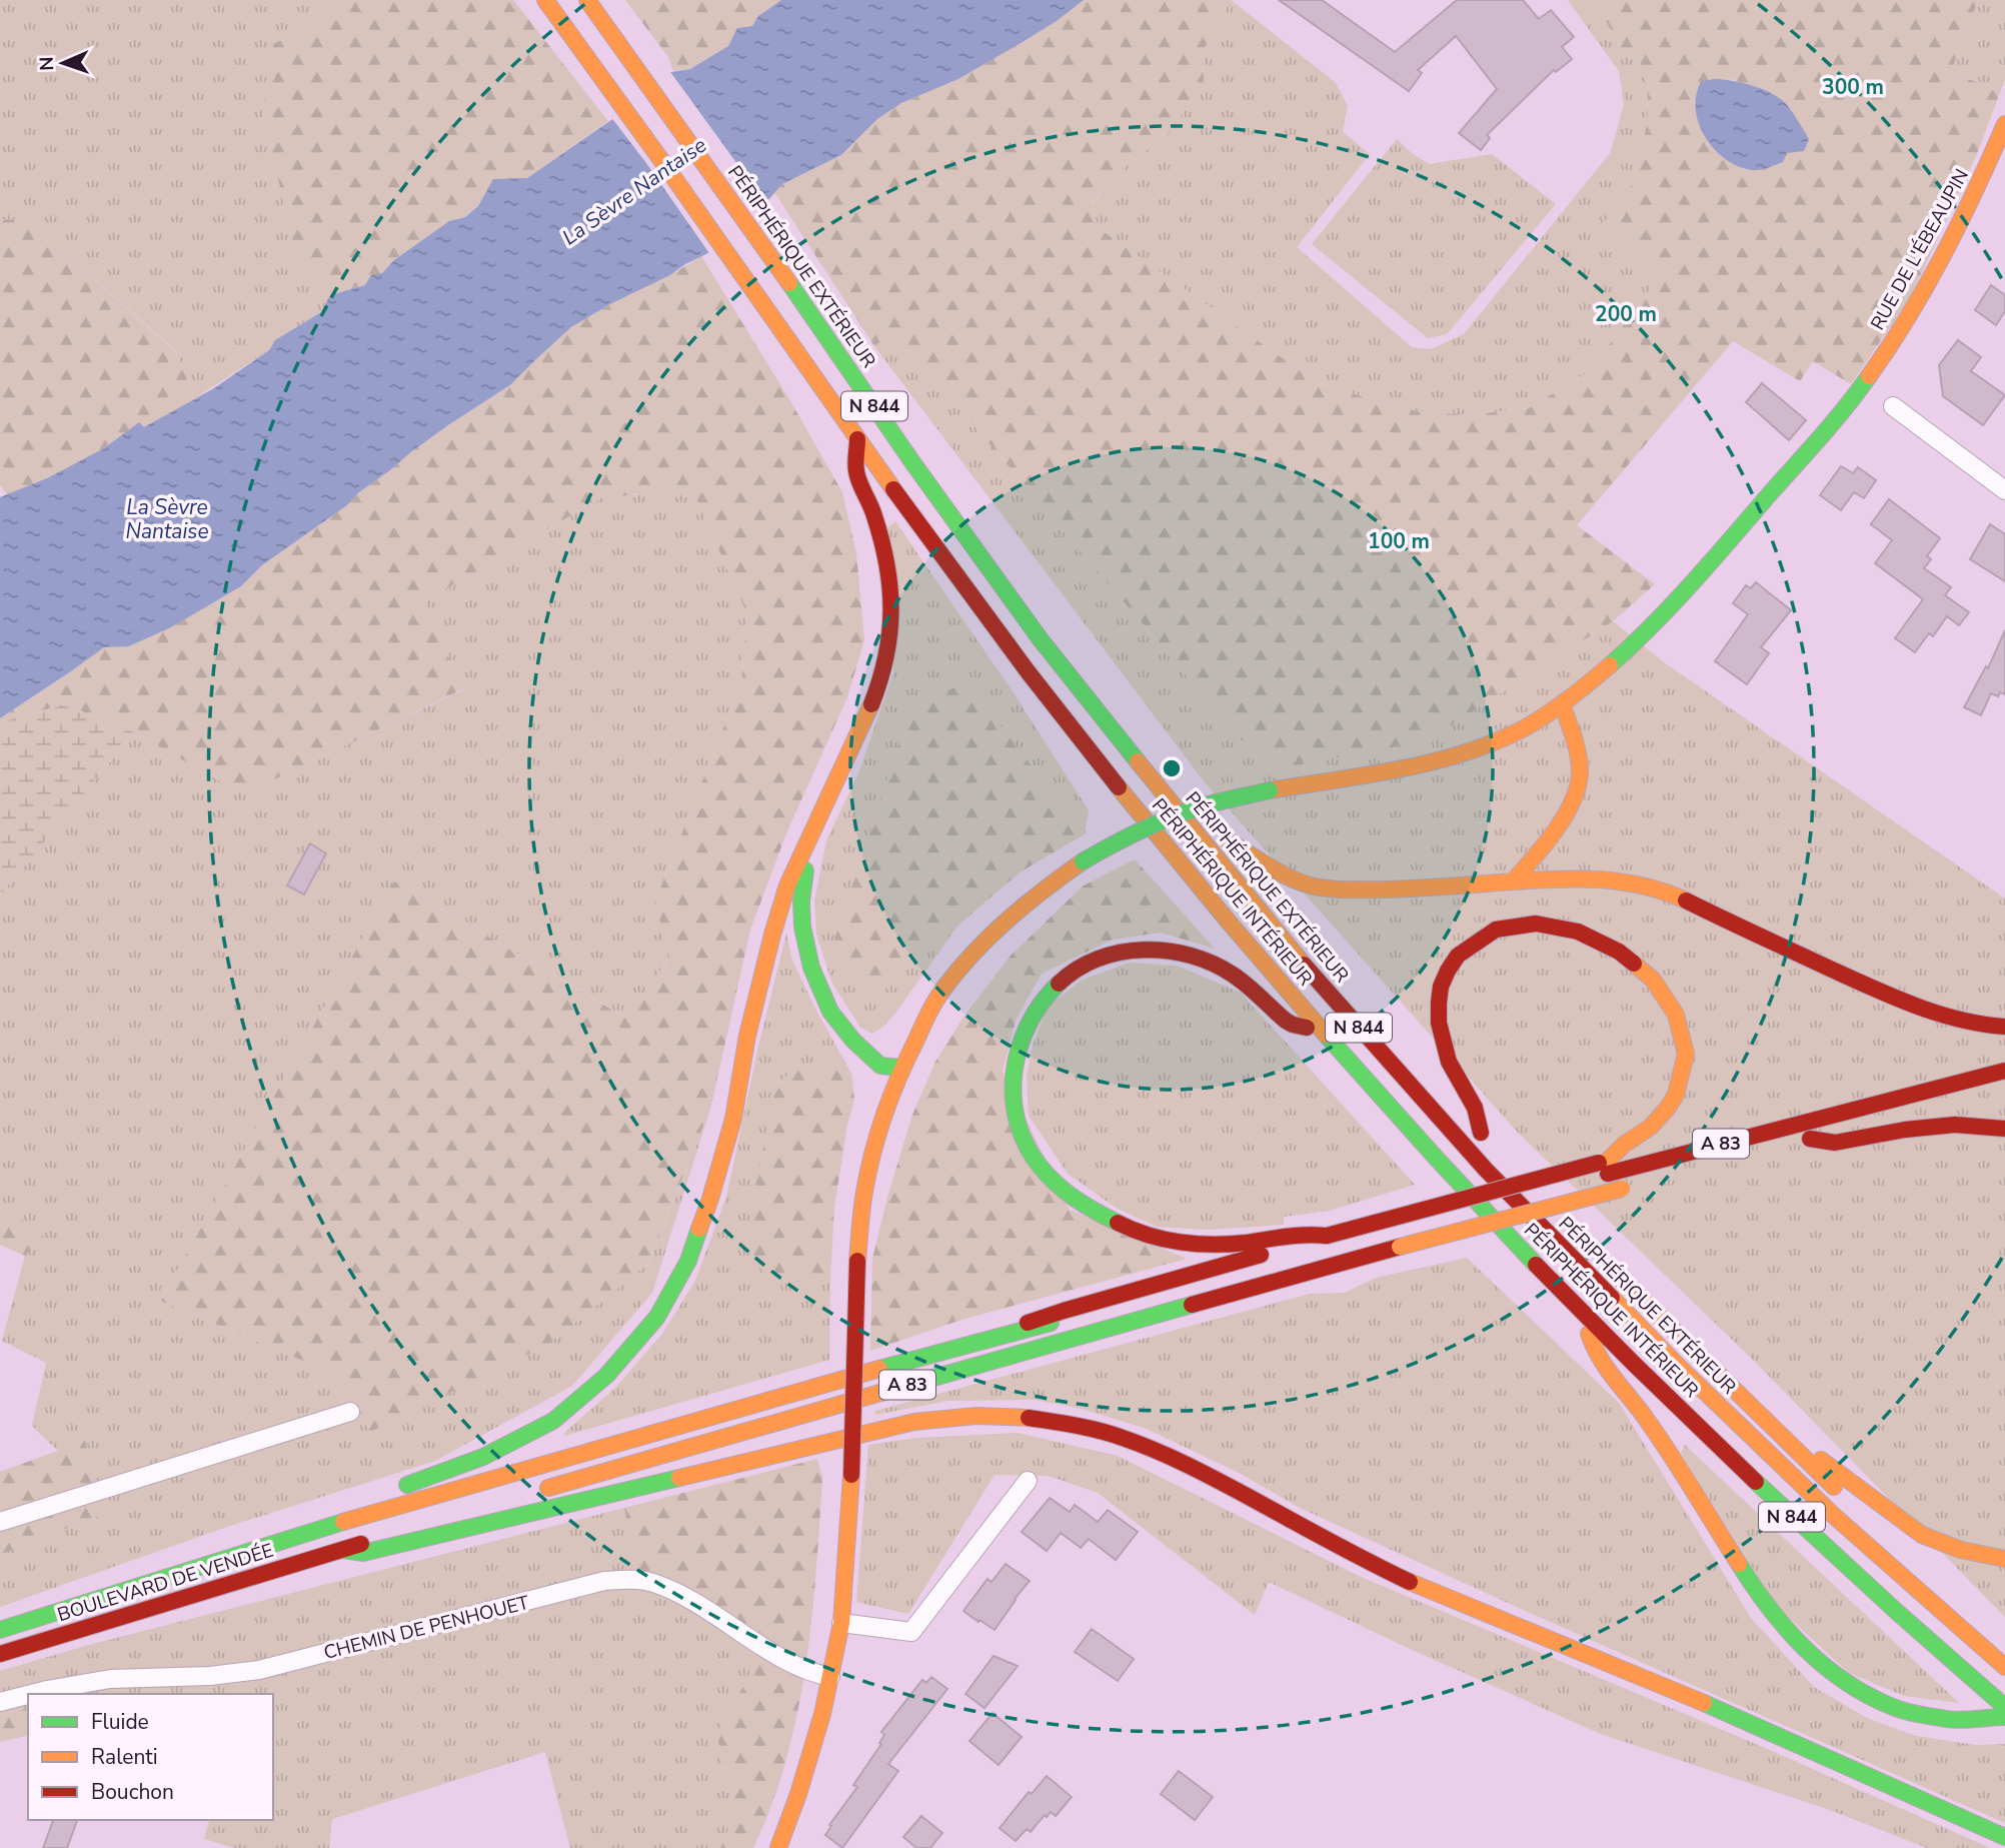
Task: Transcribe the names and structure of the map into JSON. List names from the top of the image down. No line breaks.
{"streets":{"main road":["RUE DE L'ÉBEAUPIN","PÉRIPHÉRIQUE EXTÉRIEUR","N 844","PÉRIPHÉRIQUE INTÉRIEUR","A 83","BOULEVARD DE VENDÉE"],"street":["CHEMIN DE PENHOUET"]},"crossings":[["RUE DE L'ÉBEAUPIN","CHEMIN DE PENHOUET"]],"water":["La Sèvre Nantaise"],"legend":["Fluide","Ralenti","Bouchon"],"north":"left","rings":["300 m","200 m","100 m"]}
